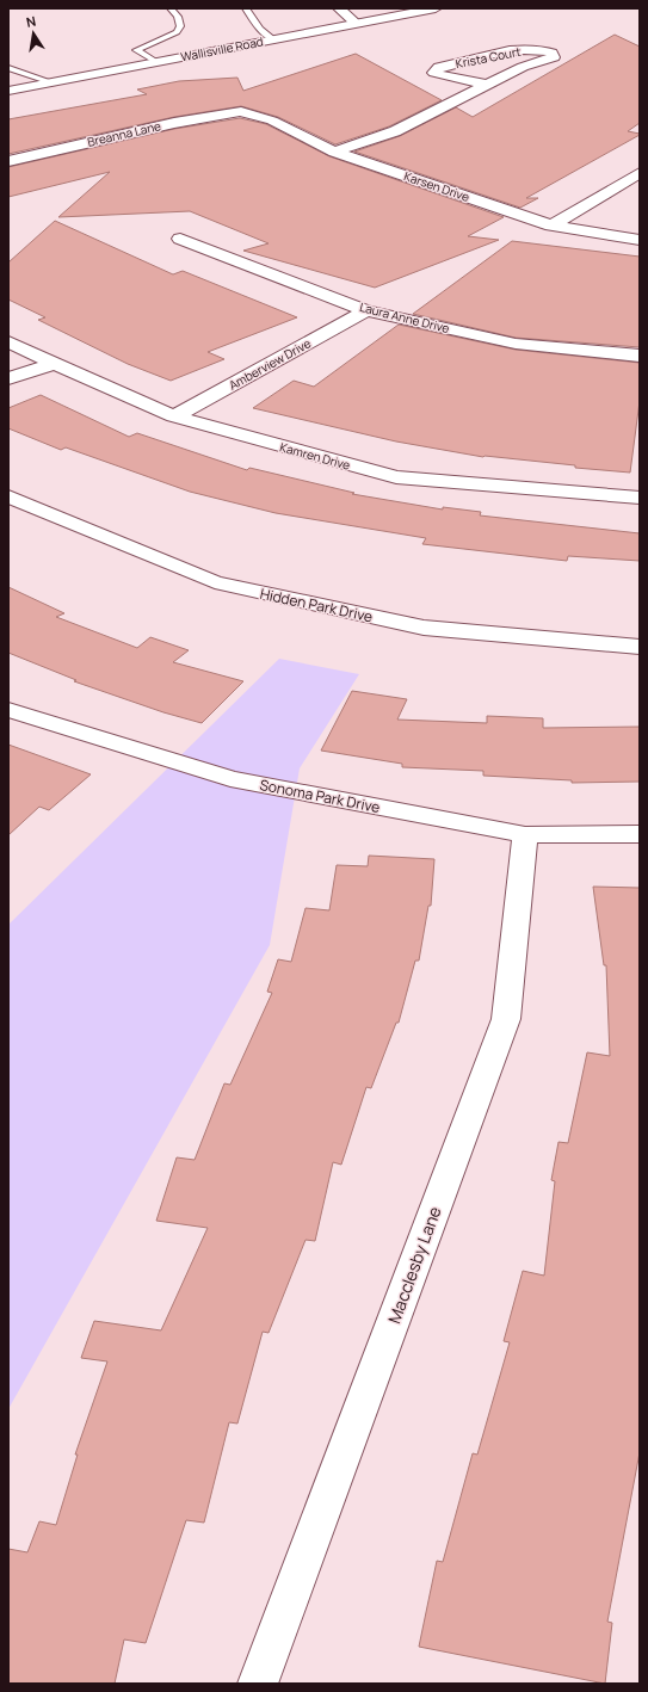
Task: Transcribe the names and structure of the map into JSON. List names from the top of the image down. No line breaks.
{"streets":{"street":["Wallisville Road","Krista Court","Breanna Lane","Karsen Drive","Laura Anne Drive","Amberview Drive","Kamren Drive","Hidden Park Drive","Sonoma Park Drive","Macclesby Lane"]},"crossings":[["Krista Court","Karsen Drive"],["Breanna Lane","Karsen Drive"],["Laura Anne Drive","Amberview Drive"],["Amberview Drive","Kamren Drive"],["Sonoma Park Drive","Macclesby Lane"]],"north":"top"}
